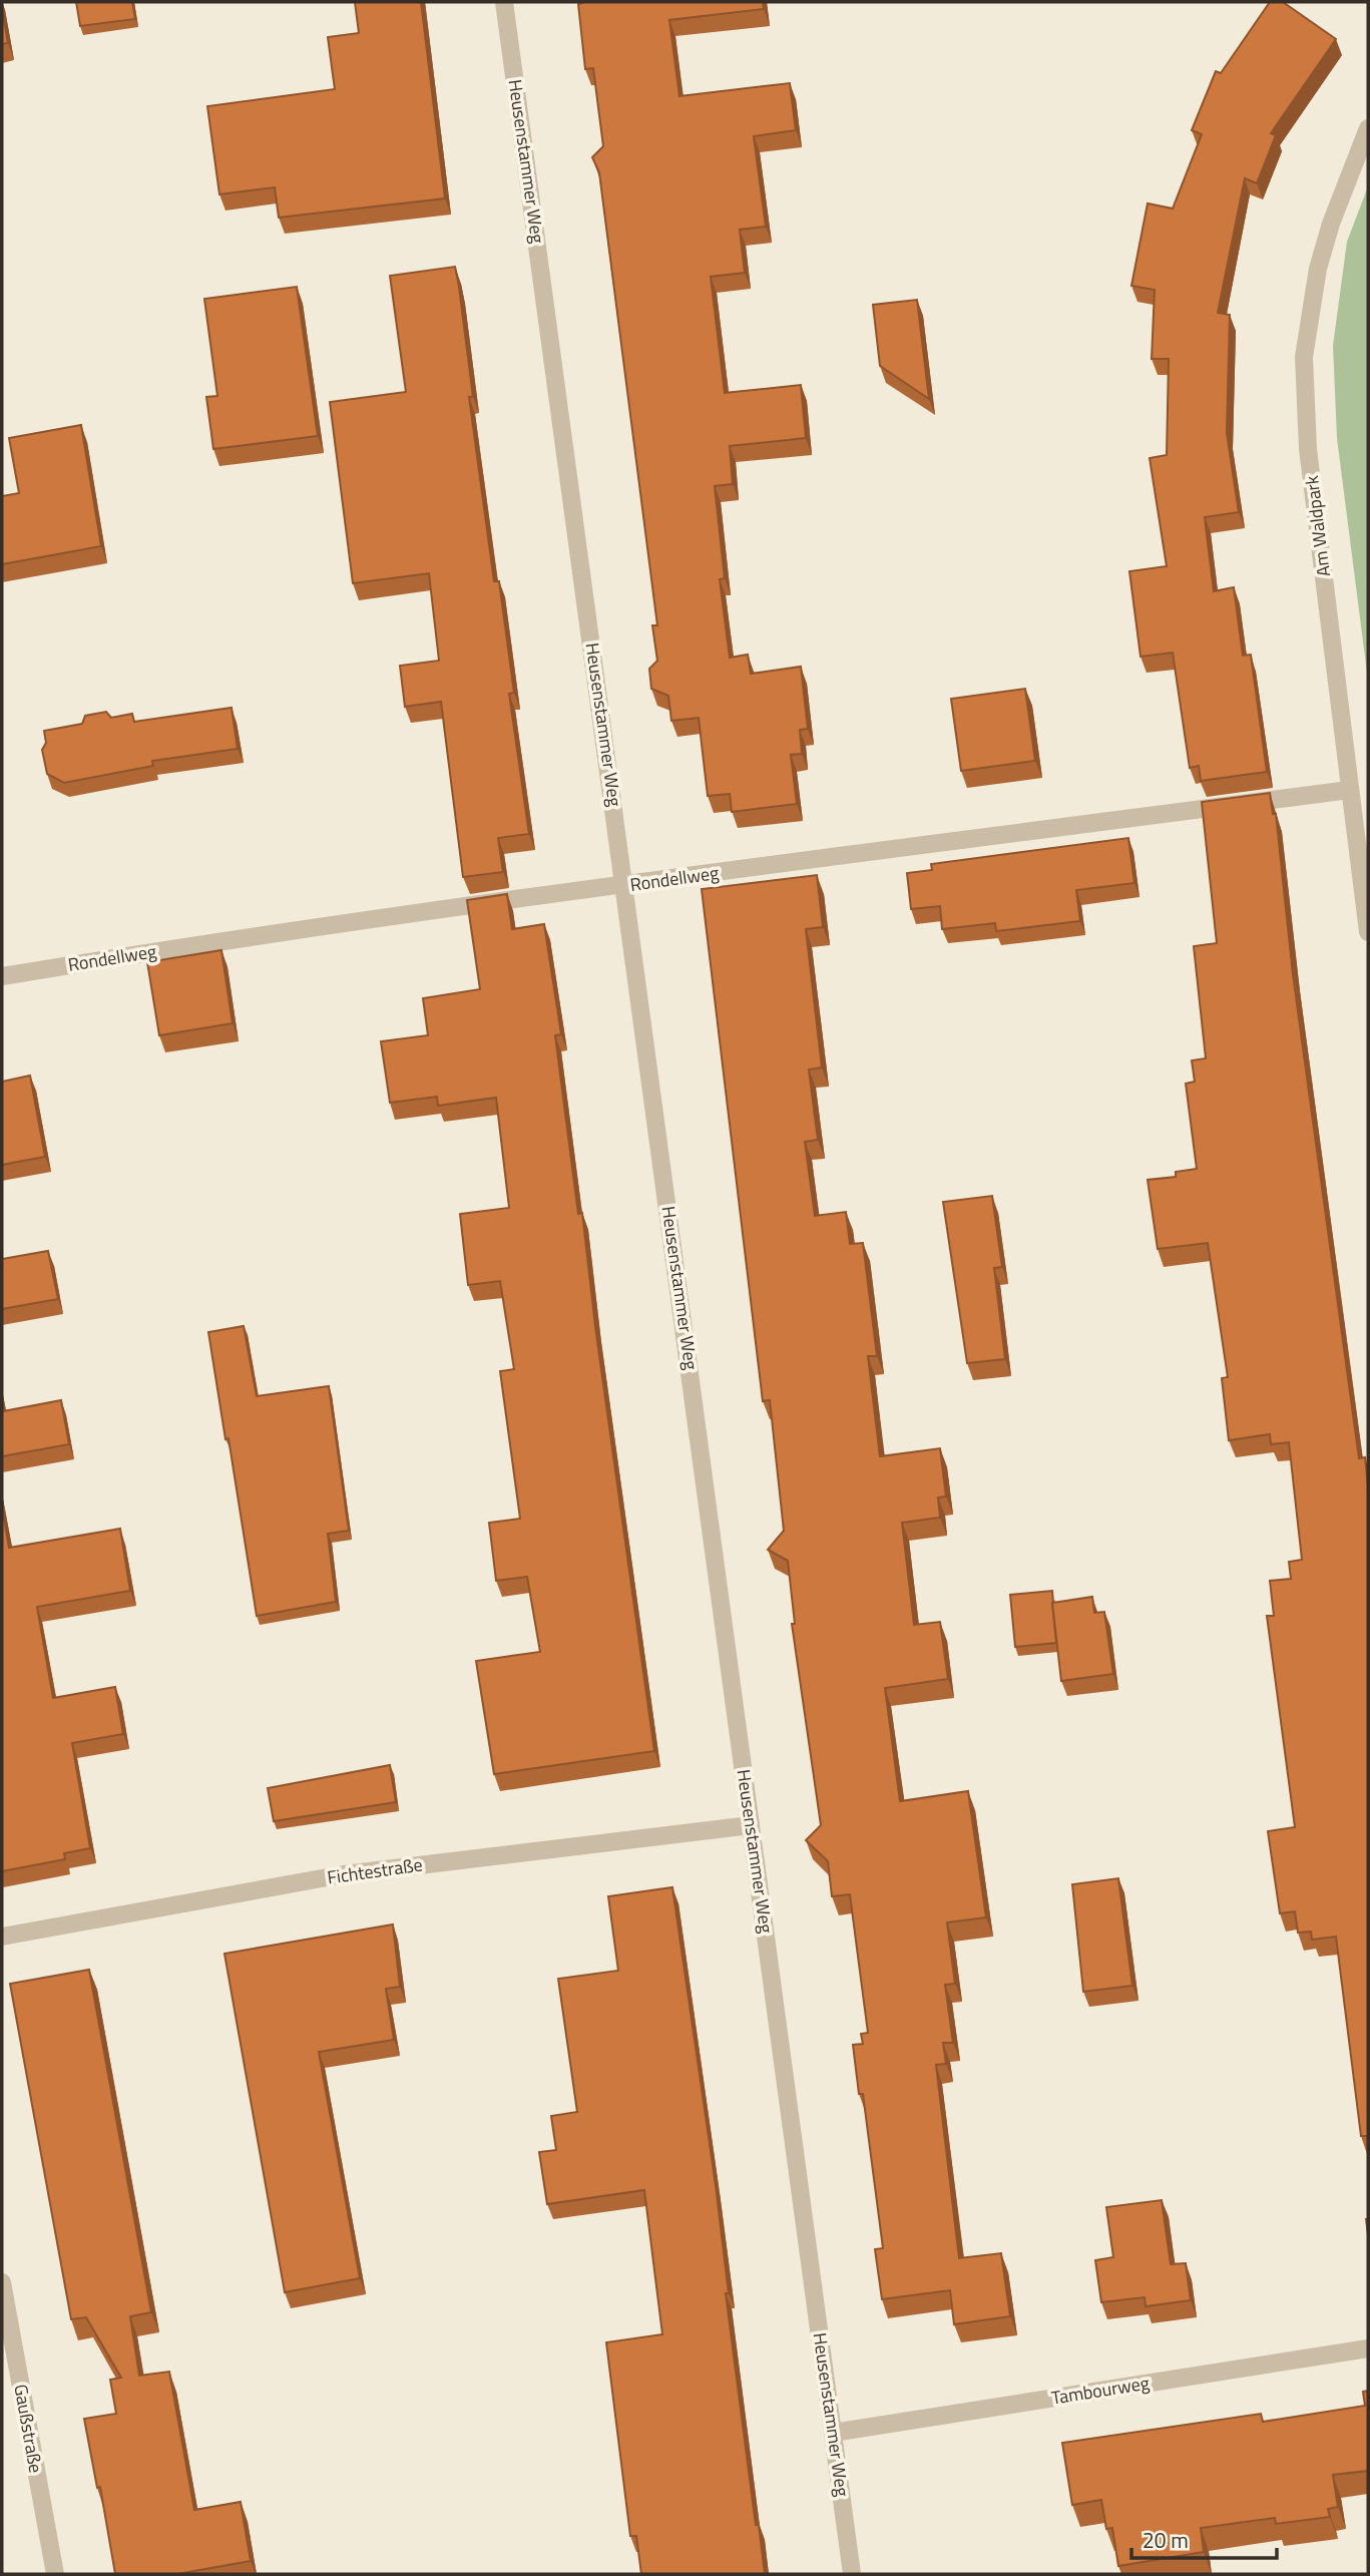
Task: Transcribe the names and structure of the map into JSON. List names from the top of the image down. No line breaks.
{"streets":{"street":["Heusenstammer Weg","Am Waldpark","Rondellweg","Fichtestraße","Tambourweg","Gaußstraße"]},"crossings":[["Heusenstammer Weg","Rondellweg"],["Heusenstammer Weg","Fichtestraße"],["Heusenstammer Weg","Tambourweg"],["Am Waldpark","Rondellweg"]],"scale_bar":"20 m"}
